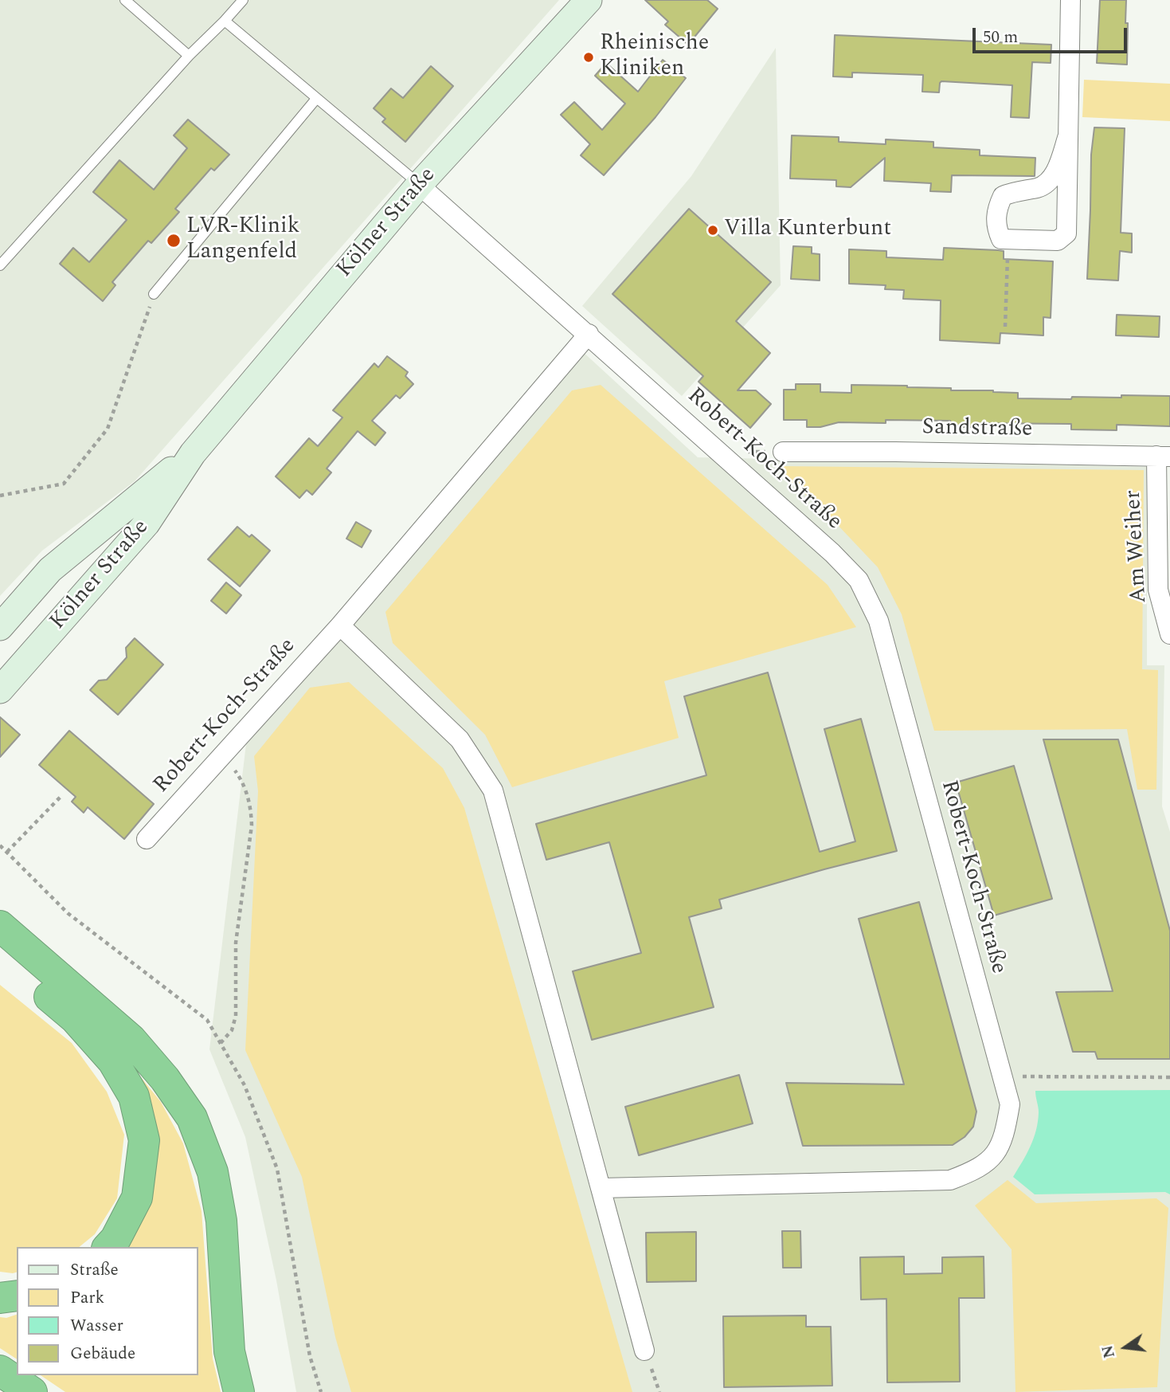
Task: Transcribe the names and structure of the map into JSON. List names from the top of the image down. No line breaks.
{"streets":{"main road":["Kölner Straße"],"street":["Sandstraße","Robert-Koch-Straße","Am Weiher"]},"crossings":[["Kölner Straße","Robert-Koch-Straße"],["Sandstraße","Am Weiher"]],"places":["Rheinische Kliniken","Villa Kunterbunt","LVR-Klinik Langenfeld"],"legend":["Straße","Park","Wasser","Gebäude"],"scale_bar":"50 m","north":"left"}
